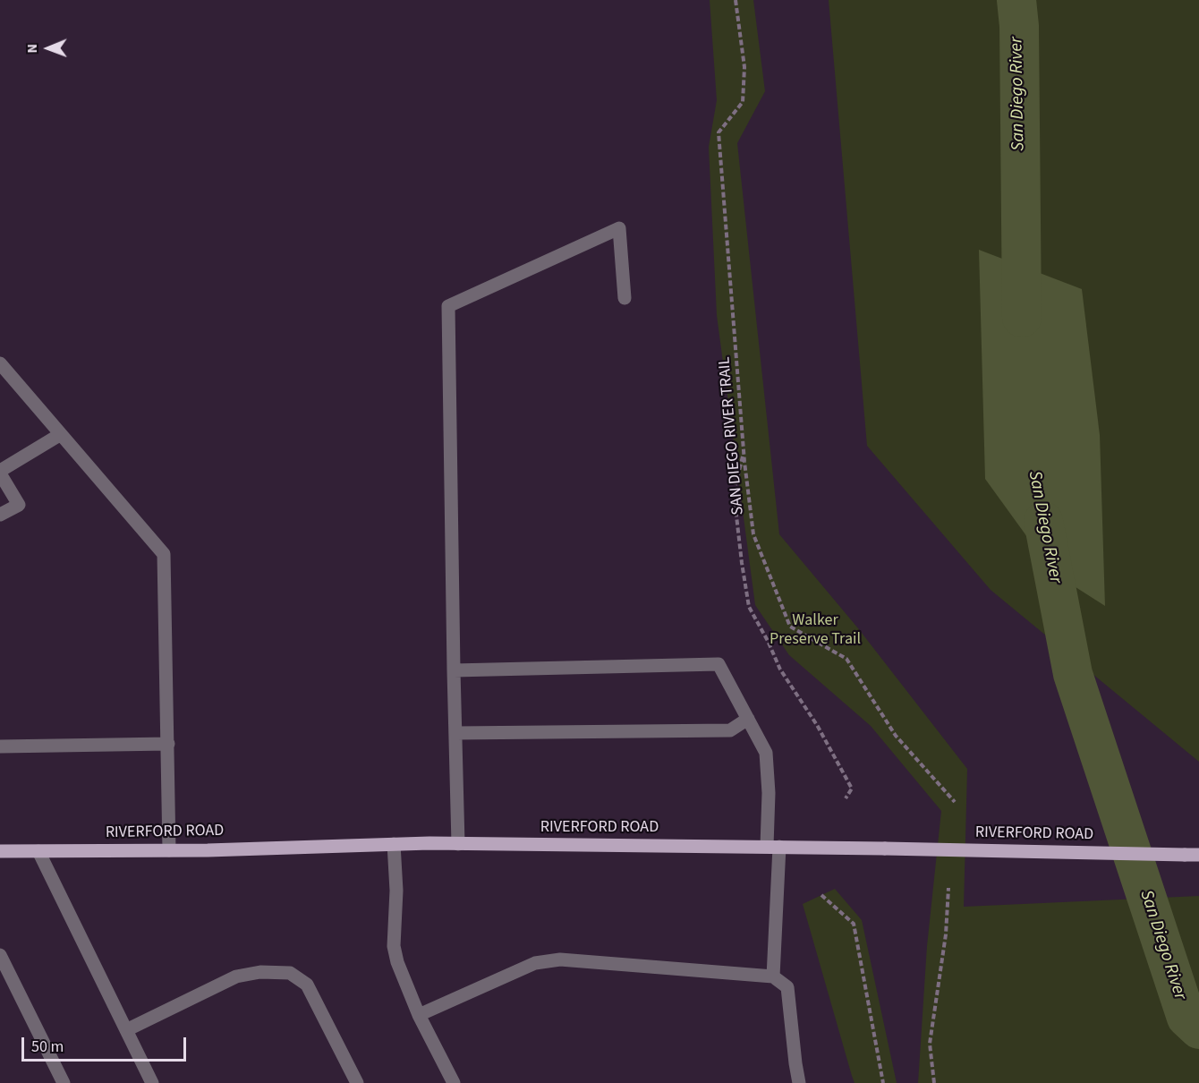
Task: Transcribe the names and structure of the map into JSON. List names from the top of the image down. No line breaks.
{"streets":{"main road":["RIVERFORD ROAD"],"path":["SAN DIEGO RIVER TRAIL"]},"water":["San Diego River"],"parks":["Walker Preserve Trail"],"scale_bar":"50 m","north":"left"}
